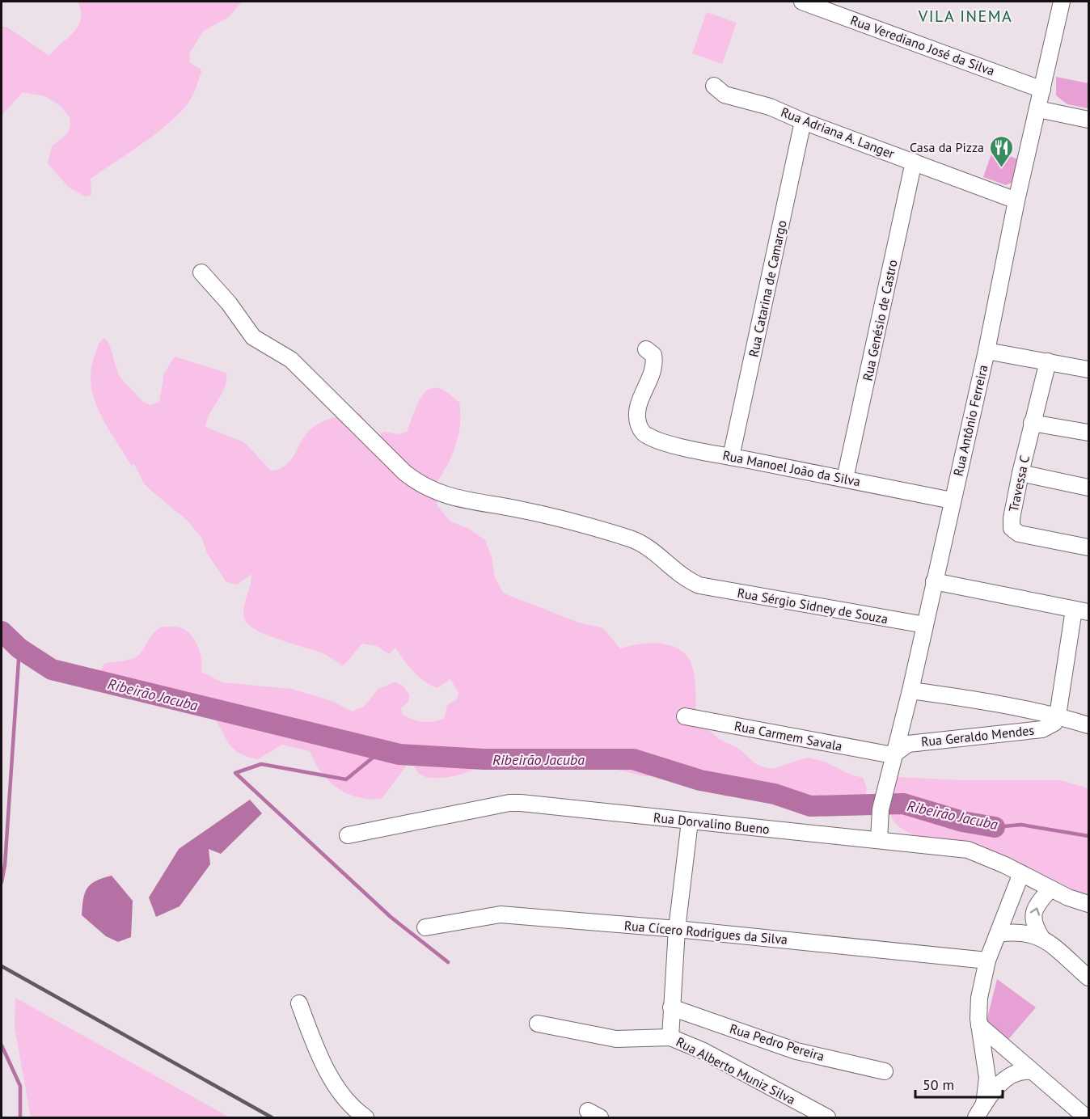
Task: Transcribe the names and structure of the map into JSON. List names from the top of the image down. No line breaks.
{"streets":{"street":["Rua Verediano José da Silva","Rua Adriana A. Langer","Rua Catarina de Camargo","Rua Genésio de Castro","Rua Antônio Ferreira","Rua Manoel João da Silva","Travessa C","Rua Sérgio Sidney de Souza","Rua Carmem Savala","Rua Geraldo Mendes","Rua Dorvalino Bueno","Rua Cícero Rodrigues da Silva","Rua Pedro Pereira","Rua Alberto Muniz Silva"]},"crossings":[["Rua Verediano José da Silva","Rua Antônio Ferreira"],["Rua Adriana A. Langer","Rua Catarina de Camargo"],["Rua Adriana A. Langer","Rua Genésio de Castro"],["Rua Adriana A. Langer","Rua Antônio Ferreira"],["Rua Catarina de Camargo","Rua Manoel João da Silva"],["Rua Genésio de Castro","Rua Manoel João da Silva"],["Rua Antônio Ferreira","Rua Manoel João da Silva"],["Rua Antônio Ferreira","Rua Sérgio Sidney de Souza"],["Rua Antônio Ferreira","Rua Carmem Savala"],["Rua Antônio Ferreira","Rua Geraldo Mendes"],["Rua Antônio Ferreira","Rua Dorvalino Bueno"],["Rua Carmem Savala","Rua Geraldo Mendes"]],"districts":["VILA INEMA"],"water":["Ribeirão Jacuba"],"places":{"restaurant":["Casa da Pizza"]},"scale_bar":"50 m"}
